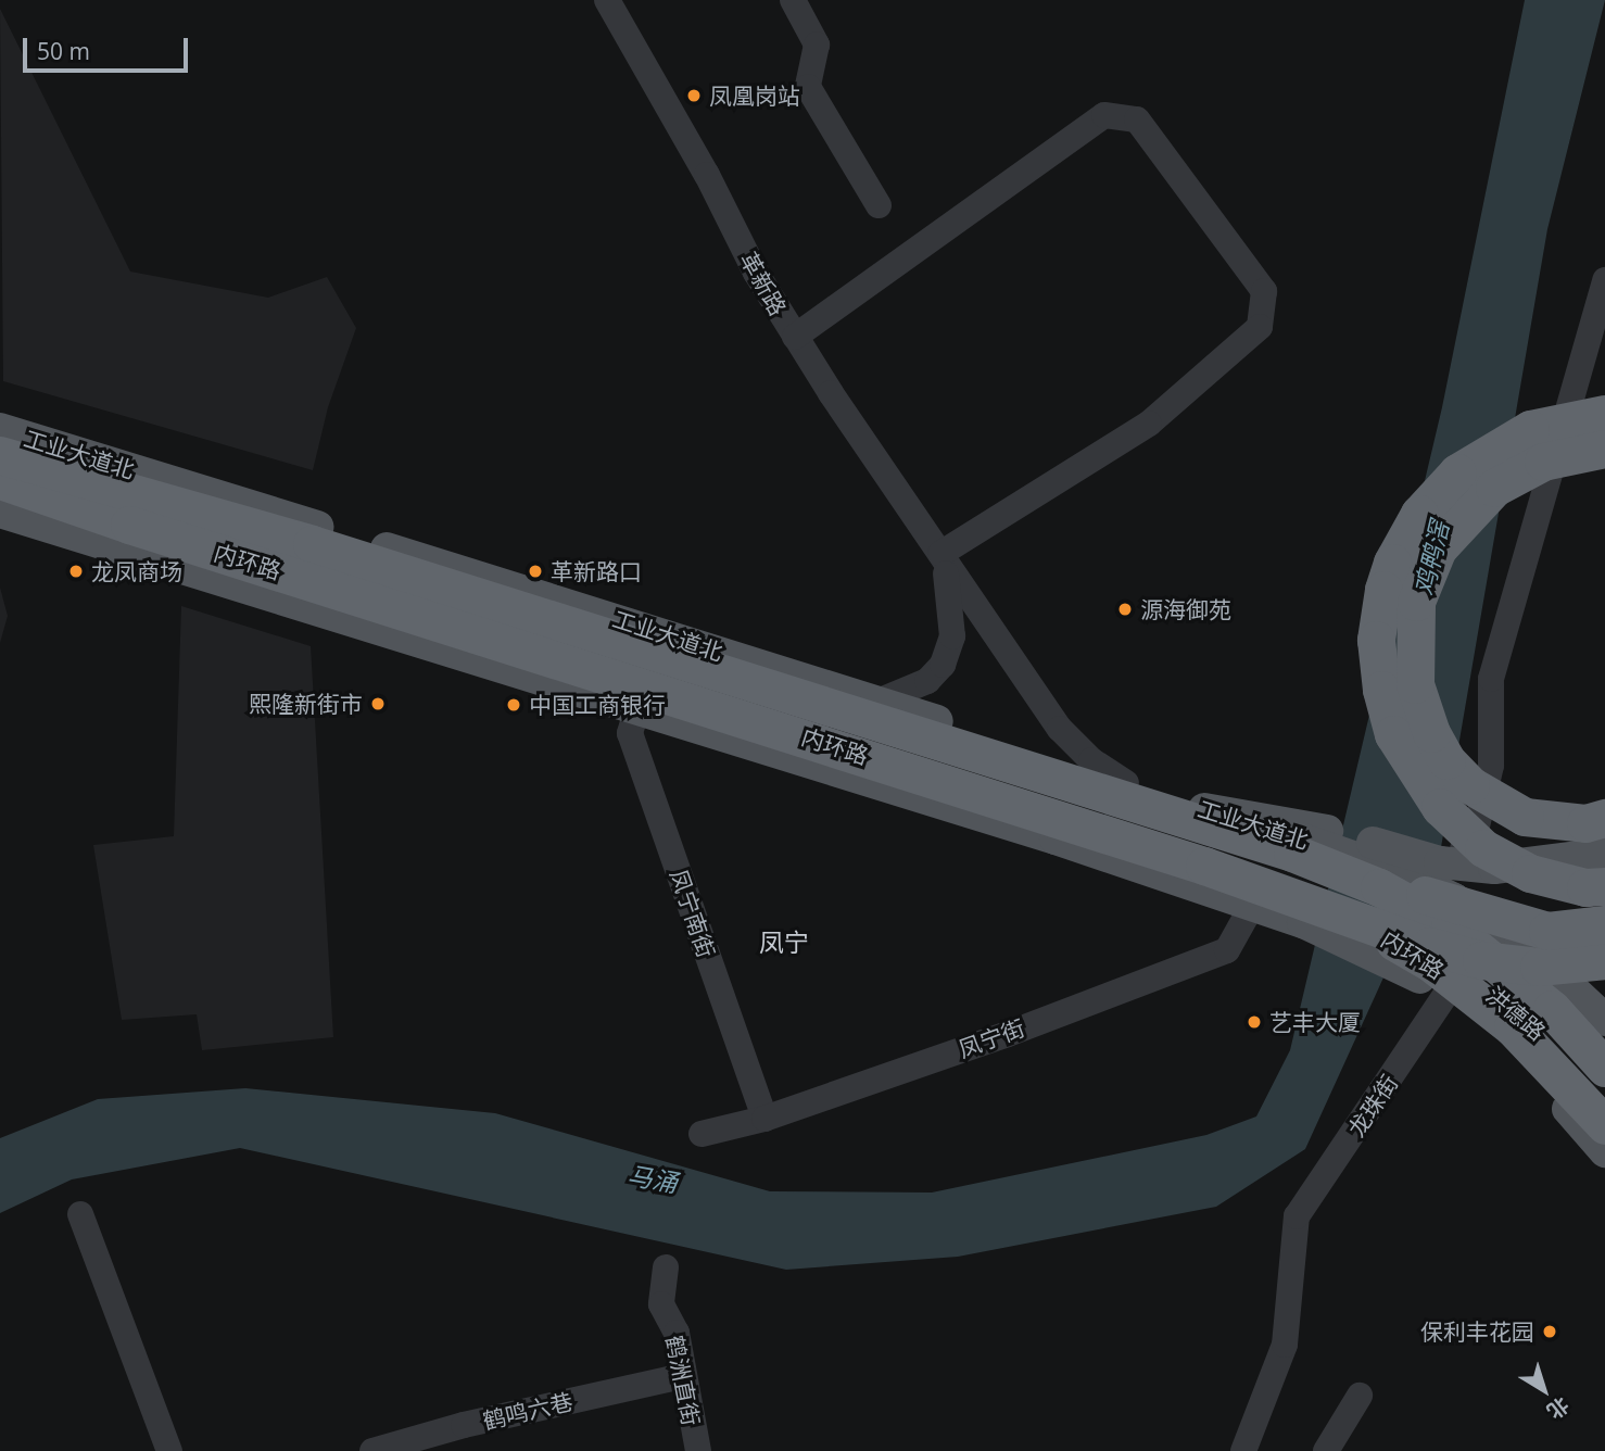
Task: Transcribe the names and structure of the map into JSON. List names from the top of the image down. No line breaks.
{"streets":{"highway":["内环路"],"main road":["工业大道北","洪德路"],"street":["革新路","凤宁南街","凤宁街","龙珠街","鹤洲直街","鹤鸣六巷"]},"crossings":[["革新路","工业大道北"],["工业大道北","内环路"],["工业大道北","凤宁南街"],["凤宁南街","凤宁街"],["鹤洲直街","鹤鸣六巷"]],"districts":["凤宁"],"water":["鸡鸭滘","马涌"],"places":["凤凰岗站","龙凤商场","革新路口","源海御苑","熙隆新街市","中国工商银行","艺丰大厦","保利丰花园"],"scale_bar":"50 m","north":"bottom right"}
